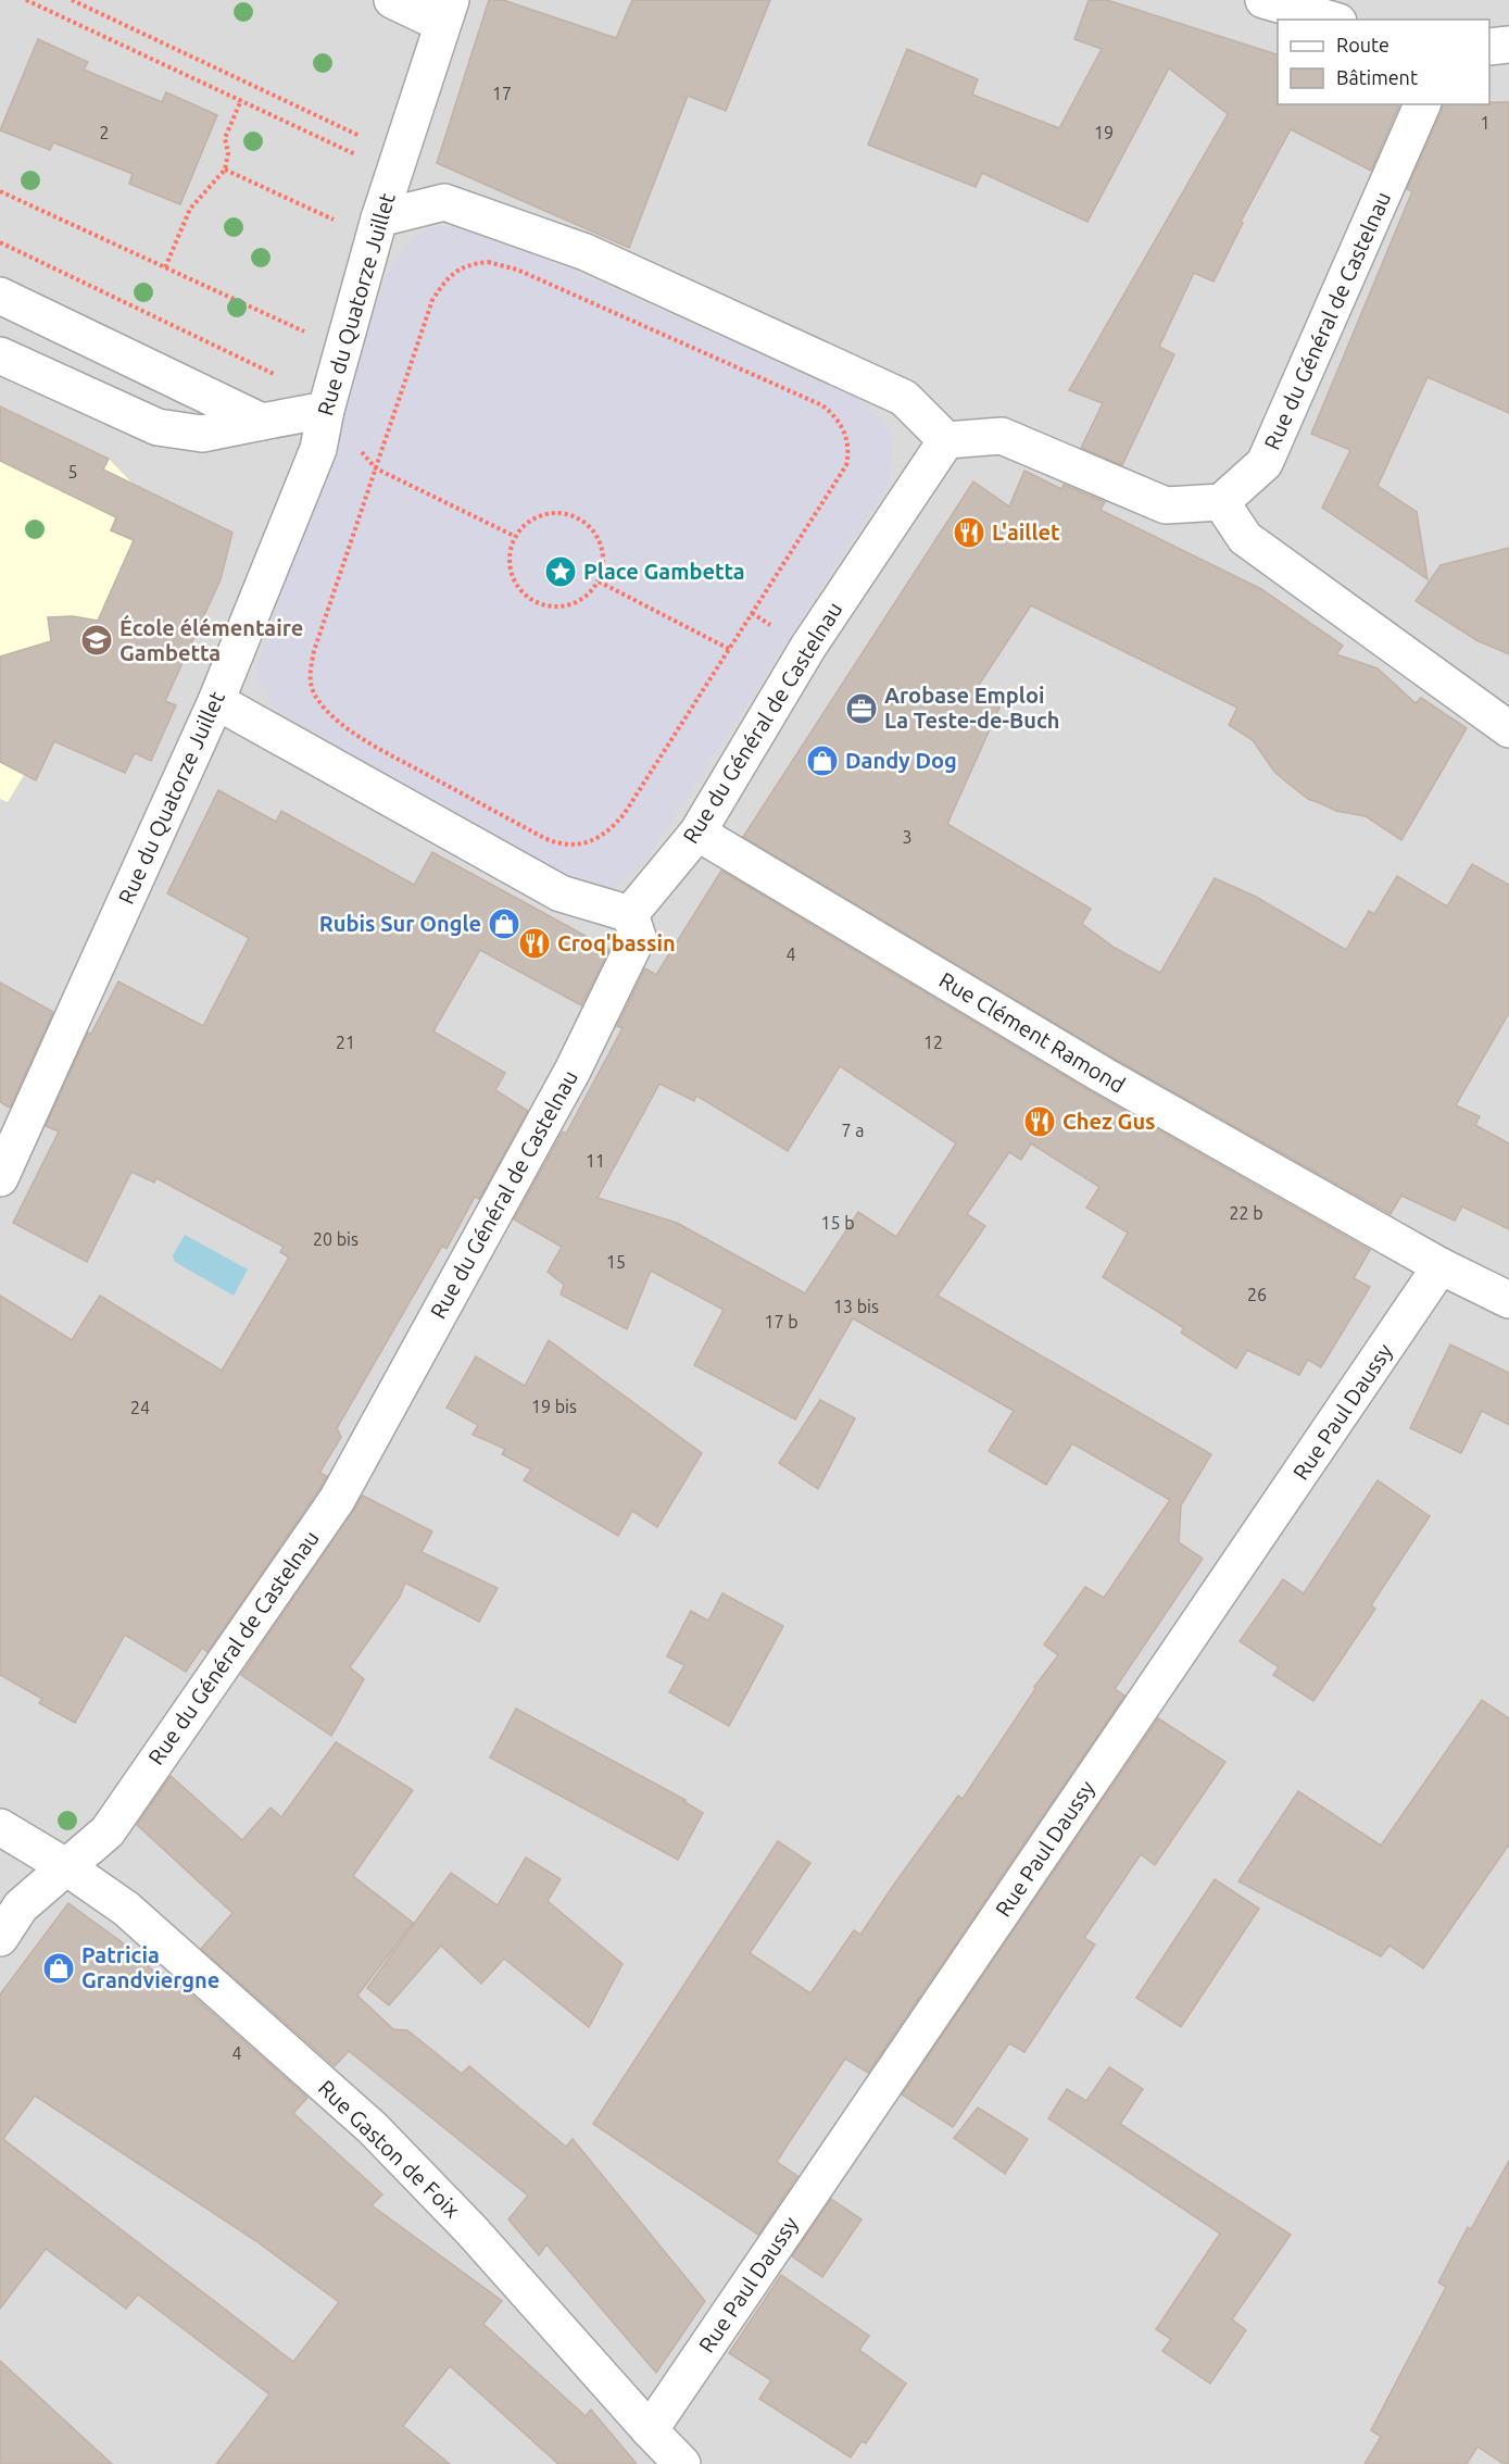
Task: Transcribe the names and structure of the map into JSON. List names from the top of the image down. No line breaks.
{"streets":{"street":["Rue du Quatorze Juillet","Rue du Général de Castelnau","Rue Clément Ramond","Rue Paul Daussy","Rue Gaston de Foix"]},"crossings":[["Rue du Général de Castelnau","Rue Clément Ramond"],["Rue du Général de Castelnau","Rue Gaston de Foix"],["Rue Clément Ramond","Rue Paul Daussy"],["Rue Paul Daussy","Rue Gaston de Foix"]],"places":{"restaurant":["L'aillet","Croq'bassin","Chez Gus"],"place":["Place Gambetta"],"school or university":["École élémentaire Gambetta"],"office":["Arobase Emploi La Teste-de-Buch"],"shop":["Dandy Dog","Rubis Sur Ongle","Patricia Grandviergne"]},"house_numbers":["17","1","2","19","5","3","4","21","12","7 a","11","22 b","15 b","20 bis","15","26","13 bis","17 b","19 bis","24","4"],"legend":["Route","Bâtiment"]}
